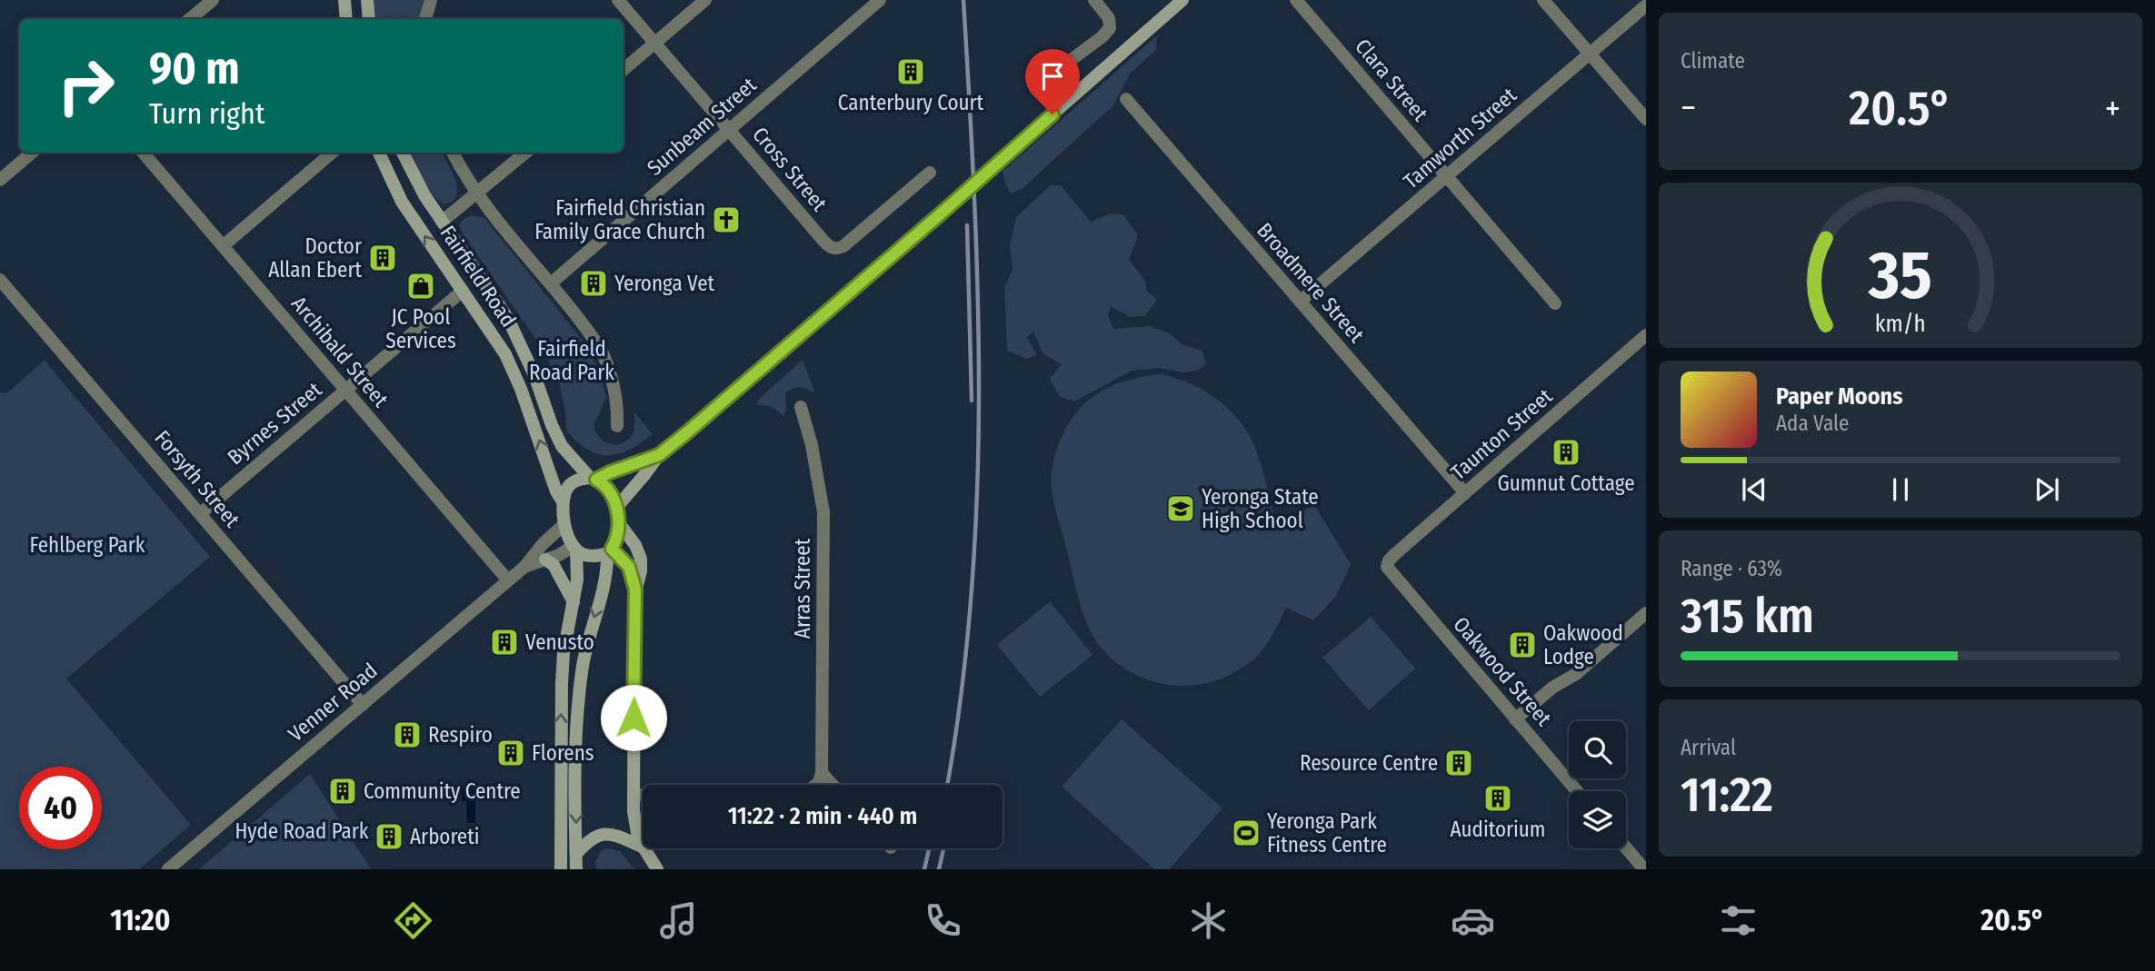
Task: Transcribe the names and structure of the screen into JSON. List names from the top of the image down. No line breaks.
{"streets":{"main road":["Fairfield Road"],"street":["Clara Street","Sunbeam Street","Tamworth Street","Cross Street","Broadmere Street","Archibald Street","Byrnes Street","Taunton Street","Forsyth Street","Arras Street","Oakwood Street","Venner Road"]},"crossings":[["Clara Street","Tamworth Street"],["Sunbeam Street","Cross Street"],["Tamworth Street","Broadmere Street"],["Fairfield Road","Byrnes Street"],["Fairfield Road","Venner Road"],["Broadmere Street","Taunton Street"],["Archibald Street","Byrnes Street"],["Archibald Street","Venner Road"],["Byrnes Street","Forsyth Street"],["Taunton Street","Oakwood Street"],["Forsyth Street","Venner Road"]],"parks":["Fairfield Road Park","Fehlberg Park","Hyde Road Park"],"places":{"building":["Canterbury Court","Doctor Allan Ebert","Yeronga Vet","Gumnut Cottage","Venusto","Oakwood Lodge","Respiro","Florens","Resource Centre","Community Centre","Auditorium","Arboreti"],"church":["Fairfield Christian Family Grace Church"],"shop":["JC Pool Services"],"school or university":["Yeronga State High School"],"sports":["Yeronga Park Fitness Centre"]},"page":{"tile":["Climate",["Range · 63%","315 km"],["Arrival","11:22"]],"turn":["90 m","Turn right"],"heat":["−","20.5°","+"],"song":["Paper Moons","Ada Vale"],"limit":"40","trip":"11:22 · 2 min · 440 m","tabs":["11:20","20.5°"],"gauge":["35","km/h"]}}
